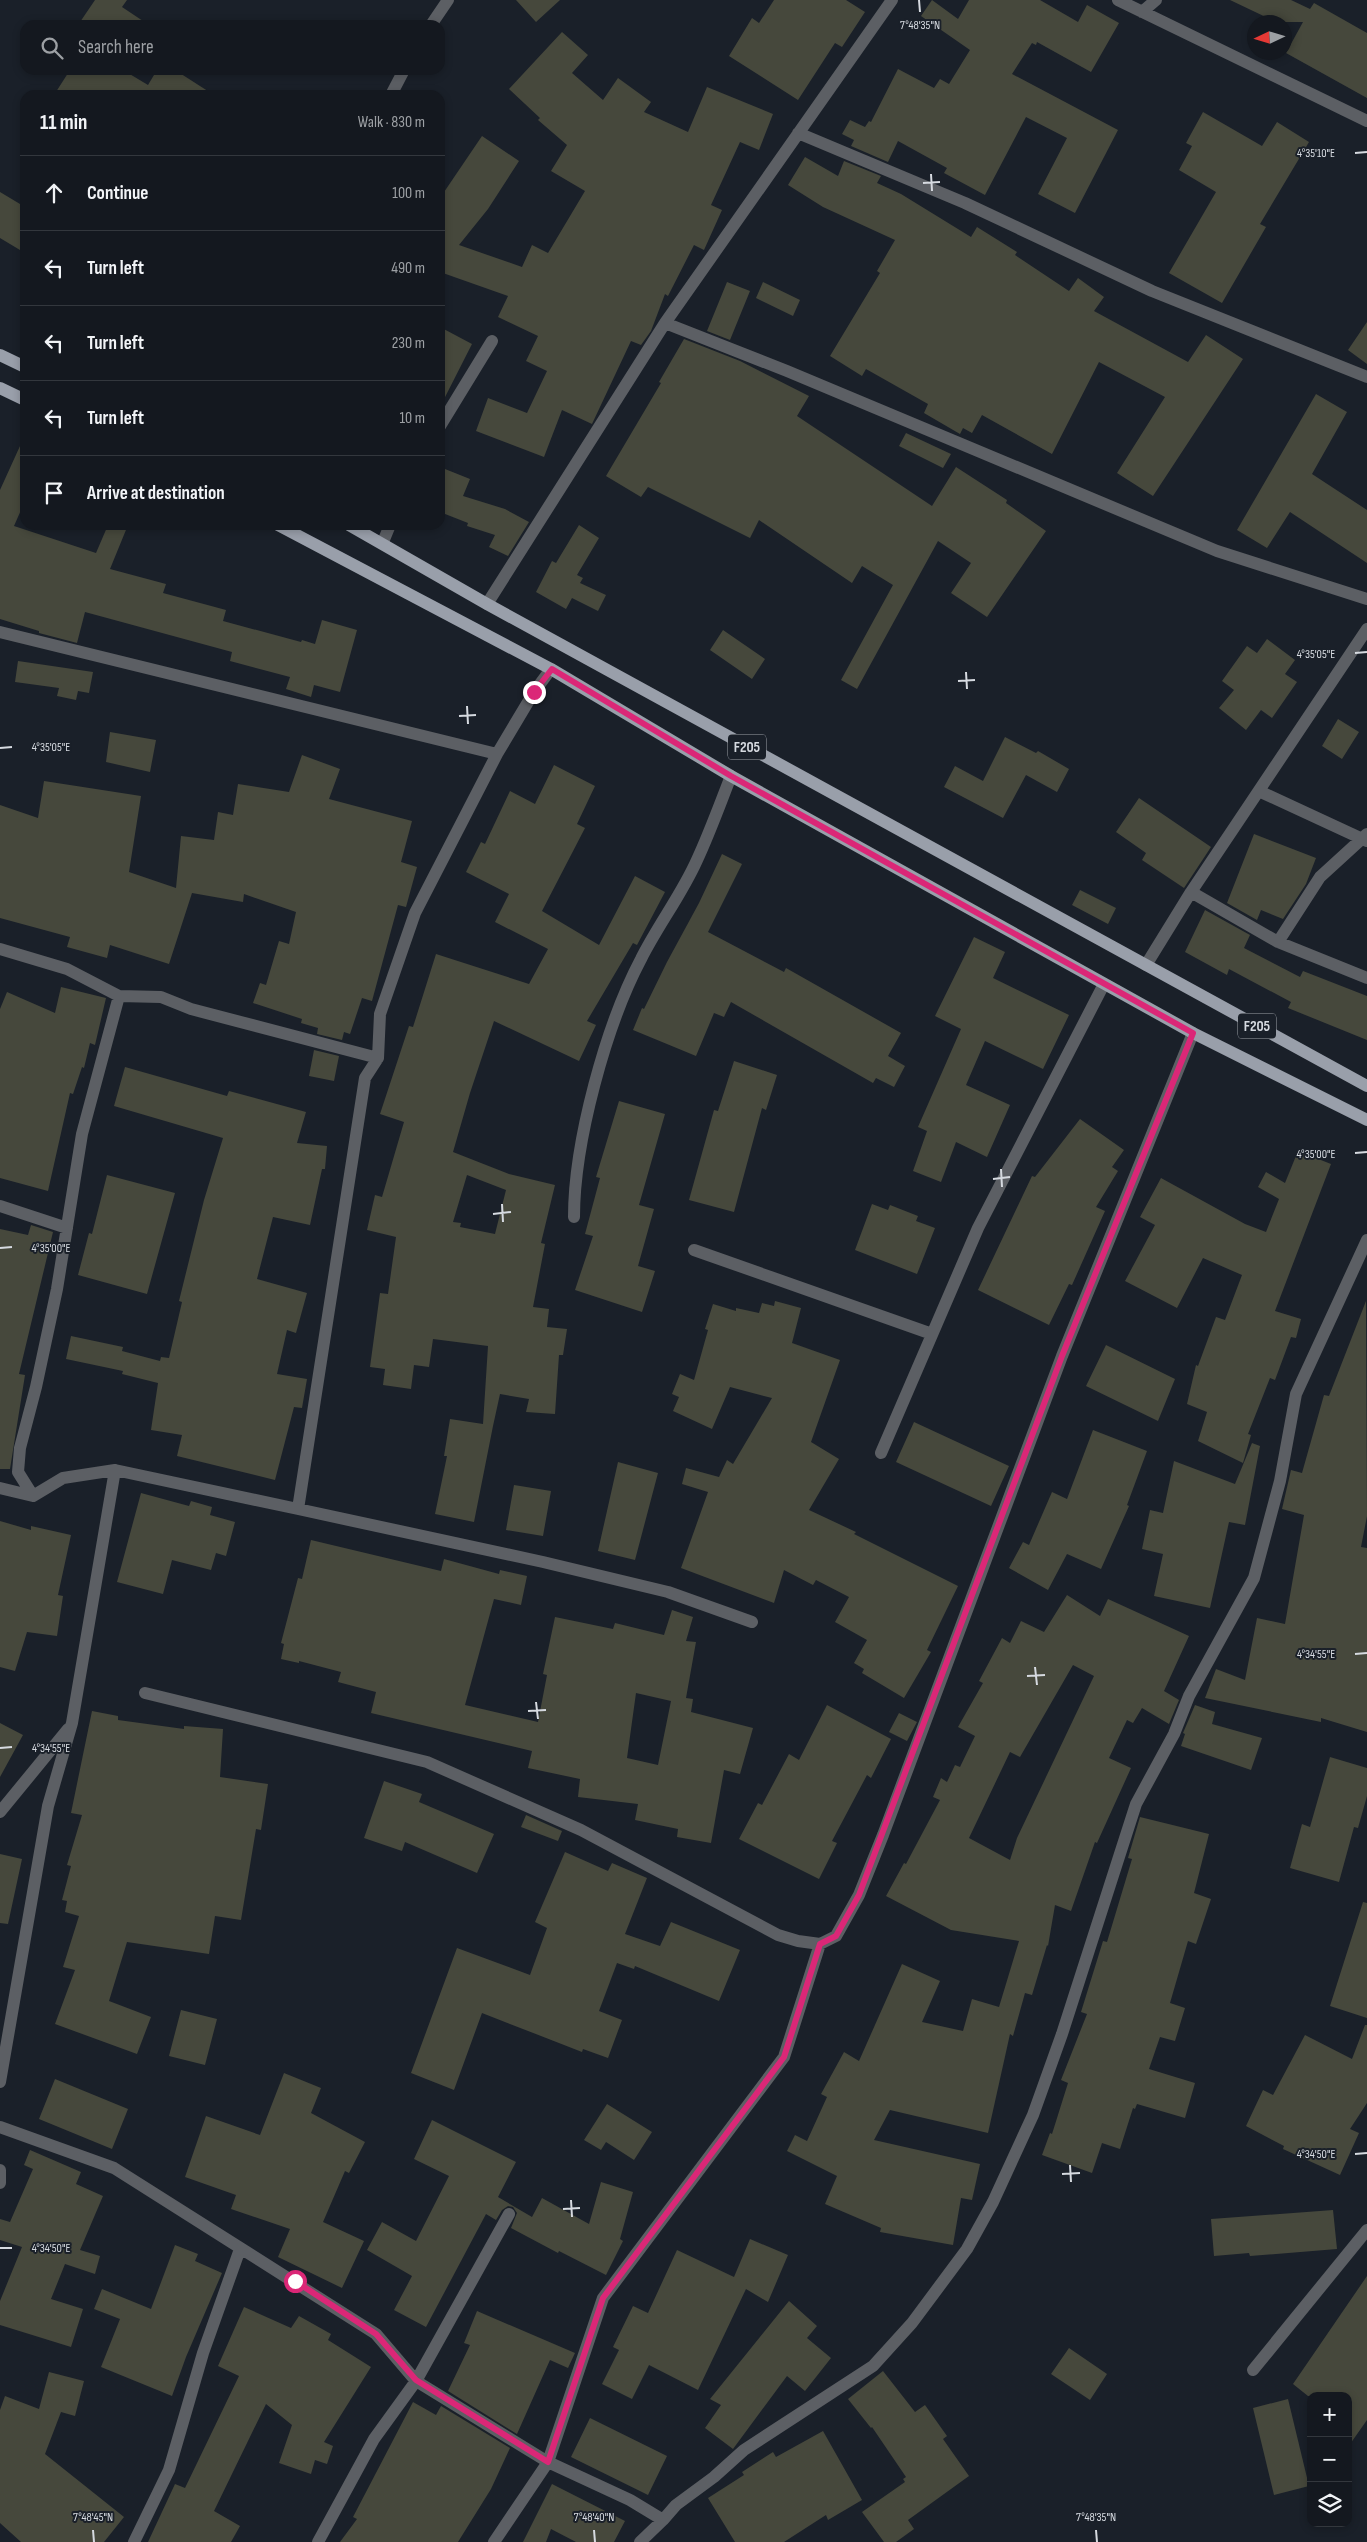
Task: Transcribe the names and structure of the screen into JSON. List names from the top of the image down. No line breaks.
{"streets":{"main road":["F205"]},"north":"left","page":{"search":"Search here","heading":["11 min","Walk · 830 m"],"list":[["Continue","100 m"],["Turn left","490 m"],["Turn left","230 m"],["Turn left","10 m"],"Arrive at destination"],"map_buttons":["+","−"]},"coordinates":["7°48'35\"N","4°35'10\"E","4°35'05\"E","4°35'00\"E","4°34'55\"E","4°34'50\"E","7°48'45\"N","7°48'40\"N"]}
